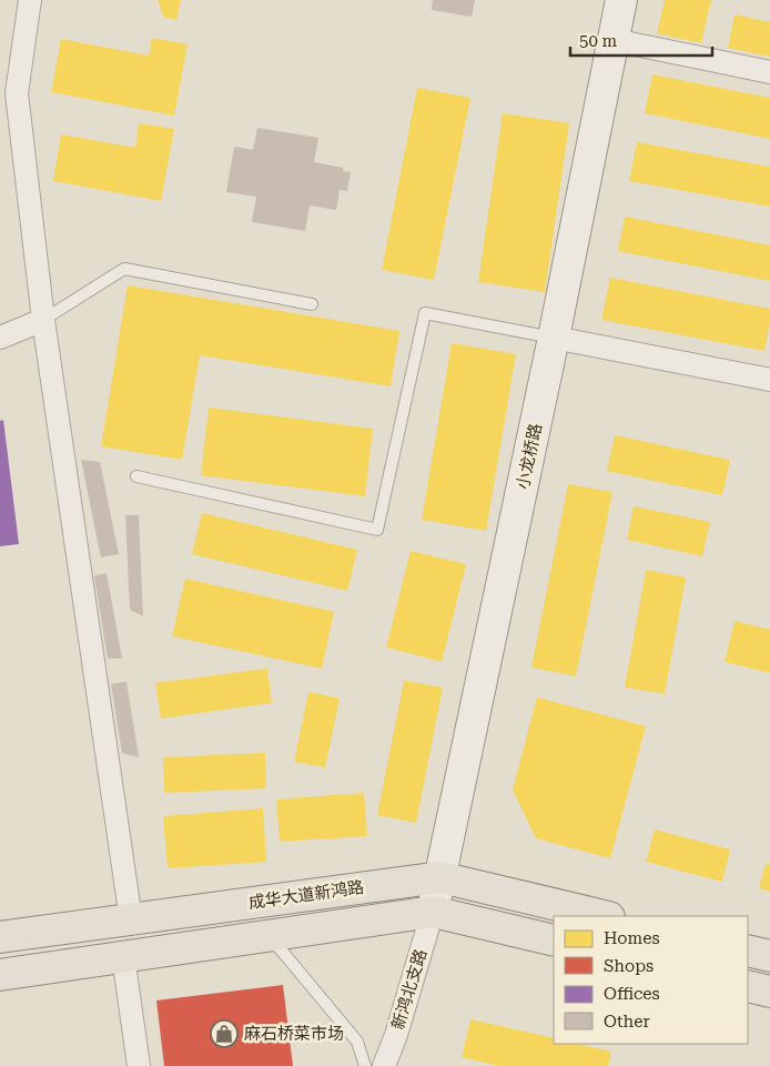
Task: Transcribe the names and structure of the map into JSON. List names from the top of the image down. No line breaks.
{"streets":{"main road":["成华大道新鸿路"],"street":["小龙桥路","新鸿北支路"]},"crossings":[["小龙桥路","成华大道新鸿路"],["小龙桥路","新鸿北支路"],["成华大道新鸿路","新鸿北支路"]],"places":{"shop":["麻石桥菜市场"]},"legend":["Homes","Shops","Offices","Other"],"scale_bar":"50 m"}
